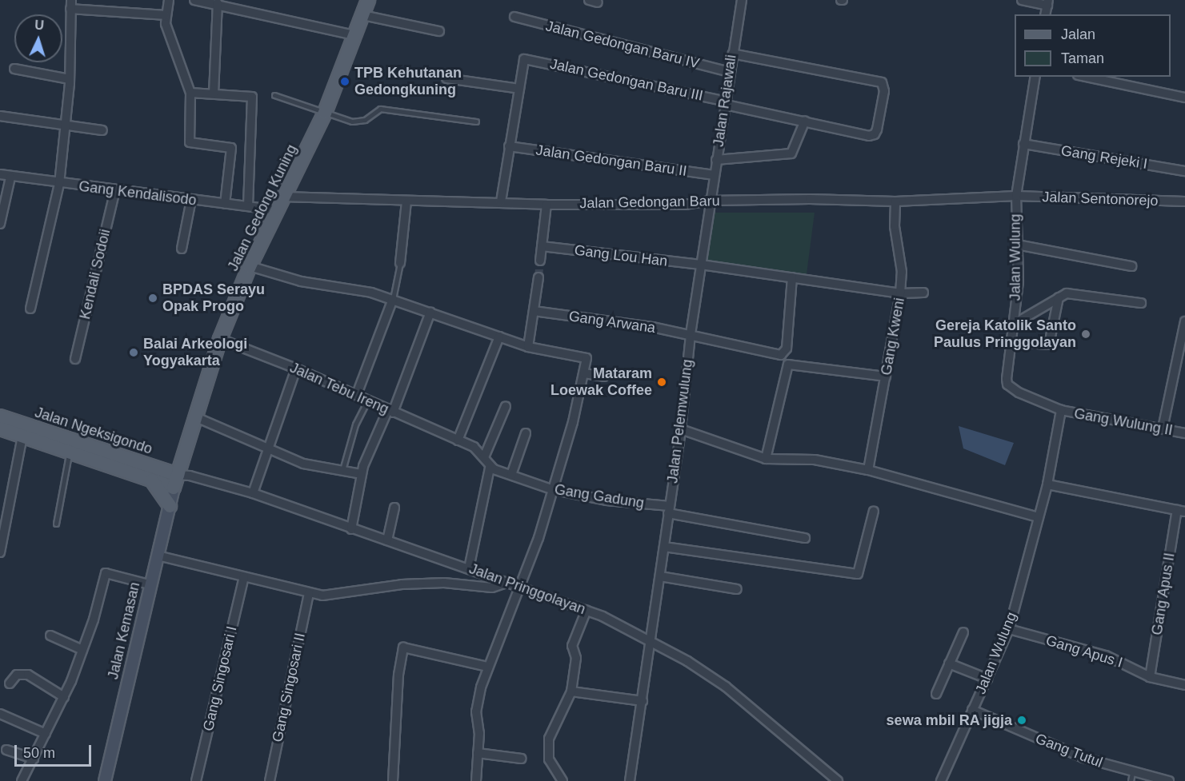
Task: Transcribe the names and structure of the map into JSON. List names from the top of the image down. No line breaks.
{"streets":{"main road":["Jalan Gedong Kuning","Jalan Ngeksigondo"],"street":["Jalan Gedongan Baru IV","Jalan Gedongan Baru III","Jalan Rajawali","Gang Rejeki I","Jalan Gedongan Baru II","Gang Kendalisodo","Jalan Sentonorejo","Jalan Gedongan Baru","Gang Lou Han","Jalan Wulung","Kendali Sodoii","Gang Arwana","Gang Kweni","Jalan Tebu Ireng","Jalan Pelemwulung","Gang Wulung II","Gang Gadung","Jalan Pringgolayan","Gang Apus II","Jalan Kemasan","Gang Apus I","Gang Singosari I","Gang Singosari II","Gang Tutul"]},"crossings":[["Jalan Gedongan Baru IV","Jalan Rajawali"],["Jalan Gedongan Baru III","Jalan Rajawali"],["Jalan Rajawali","Jalan Gedongan Baru II"],["Jalan Rajawali","Jalan Gedongan Baru"],["Jalan Rajawali","Jalan Pelemwulung"],["Gang Rejeki I","Jalan Wulung"],["Gang Kendalisodo","Jalan Gedong Kuning"],["Gang Kendalisodo","Kendali Sodoii"],["Jalan Sentonorejo","Jalan Gedongan Baru"],["Jalan Sentonorejo","Jalan Wulung"],["Jalan Gedongan Baru","Jalan Gedong Kuning"],["Jalan Gedongan Baru","Jalan Wulung"],["Jalan Gedongan Baru","Gang Kweni"],["Jalan Gedongan Baru","Jalan Pelemwulung"],["Jalan Gedong Kuning","Jalan Tebu Ireng"],["Jalan Gedong Kuning","Jalan Ngeksigondo"],["Jalan Gedong Kuning","Jalan Pringgolayan"],["Jalan Gedong Kuning","Jalan Kemasan"],["Gang Lou Han","Gang Arwana"],["Gang Lou Han","Gang Kweni"],["Gang Lou Han","Jalan Pelemwulung"],["Jalan Wulung","Gang Wulung II"],["Jalan Wulung","Gang Apus I"],["Jalan Wulung","Gang Tutul"],["Gang Arwana","Jalan Pelemwulung"],["Jalan Pelemwulung","Gang Gadung"],["Jalan Pelemwulung","Jalan Pringgolayan"],["Jalan Ngeksigondo","Jalan Pringgolayan"],["Jalan Ngeksigondo","Jalan Kemasan"],["Jalan Pringgolayan","Jalan Kemasan"],["Gang Apus II","Gang Apus I"]],"places":["TPB Kehutanan Gedongkuning","BPDAS Serayu Opak Progo","Gereja Katolik Santo Paulus Pringgolayan","Balai Arkeologi Yogyakarta","Mataram Loewak Coffee","sewa mbil RA jigja"],"legend":["Jalan","Taman"],"scale_bar":"50 m","north":"top"}
